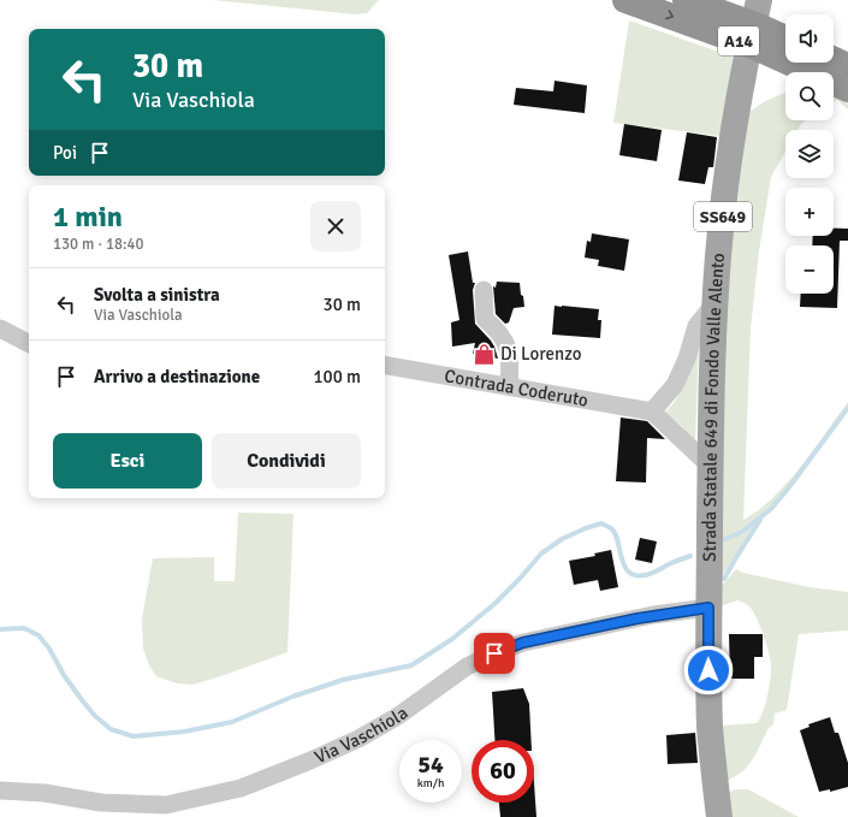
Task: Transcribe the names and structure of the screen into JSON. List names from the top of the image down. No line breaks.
{"streets":{"highway":["A14"],"main road":["SS649","Strada Statale 649 di Fondo Valle Alento"],"street":["Contrada Coderuto","Via Vaschiola"]},"crossings":[["Strada Statale 649 di Fondo Valle Alento","Via Vaschiola"]],"places":{"shop":["Di Lorenzo"]},"page":{"map_buttons":["+","−"],"turn":["30 m","Via Vaschiola"],"then":"Poi","heading":["1 min","130 m · 18:40"],"list":[{"name":"Svolta a sinistra","note":"Via Vaschiola","value":"30 m"},{"name":"Arrivo a destinazione","value":"100 m"}],"buttons":["Esci","Condividi"],"speed":"54 km/h","limit":"60"}}
